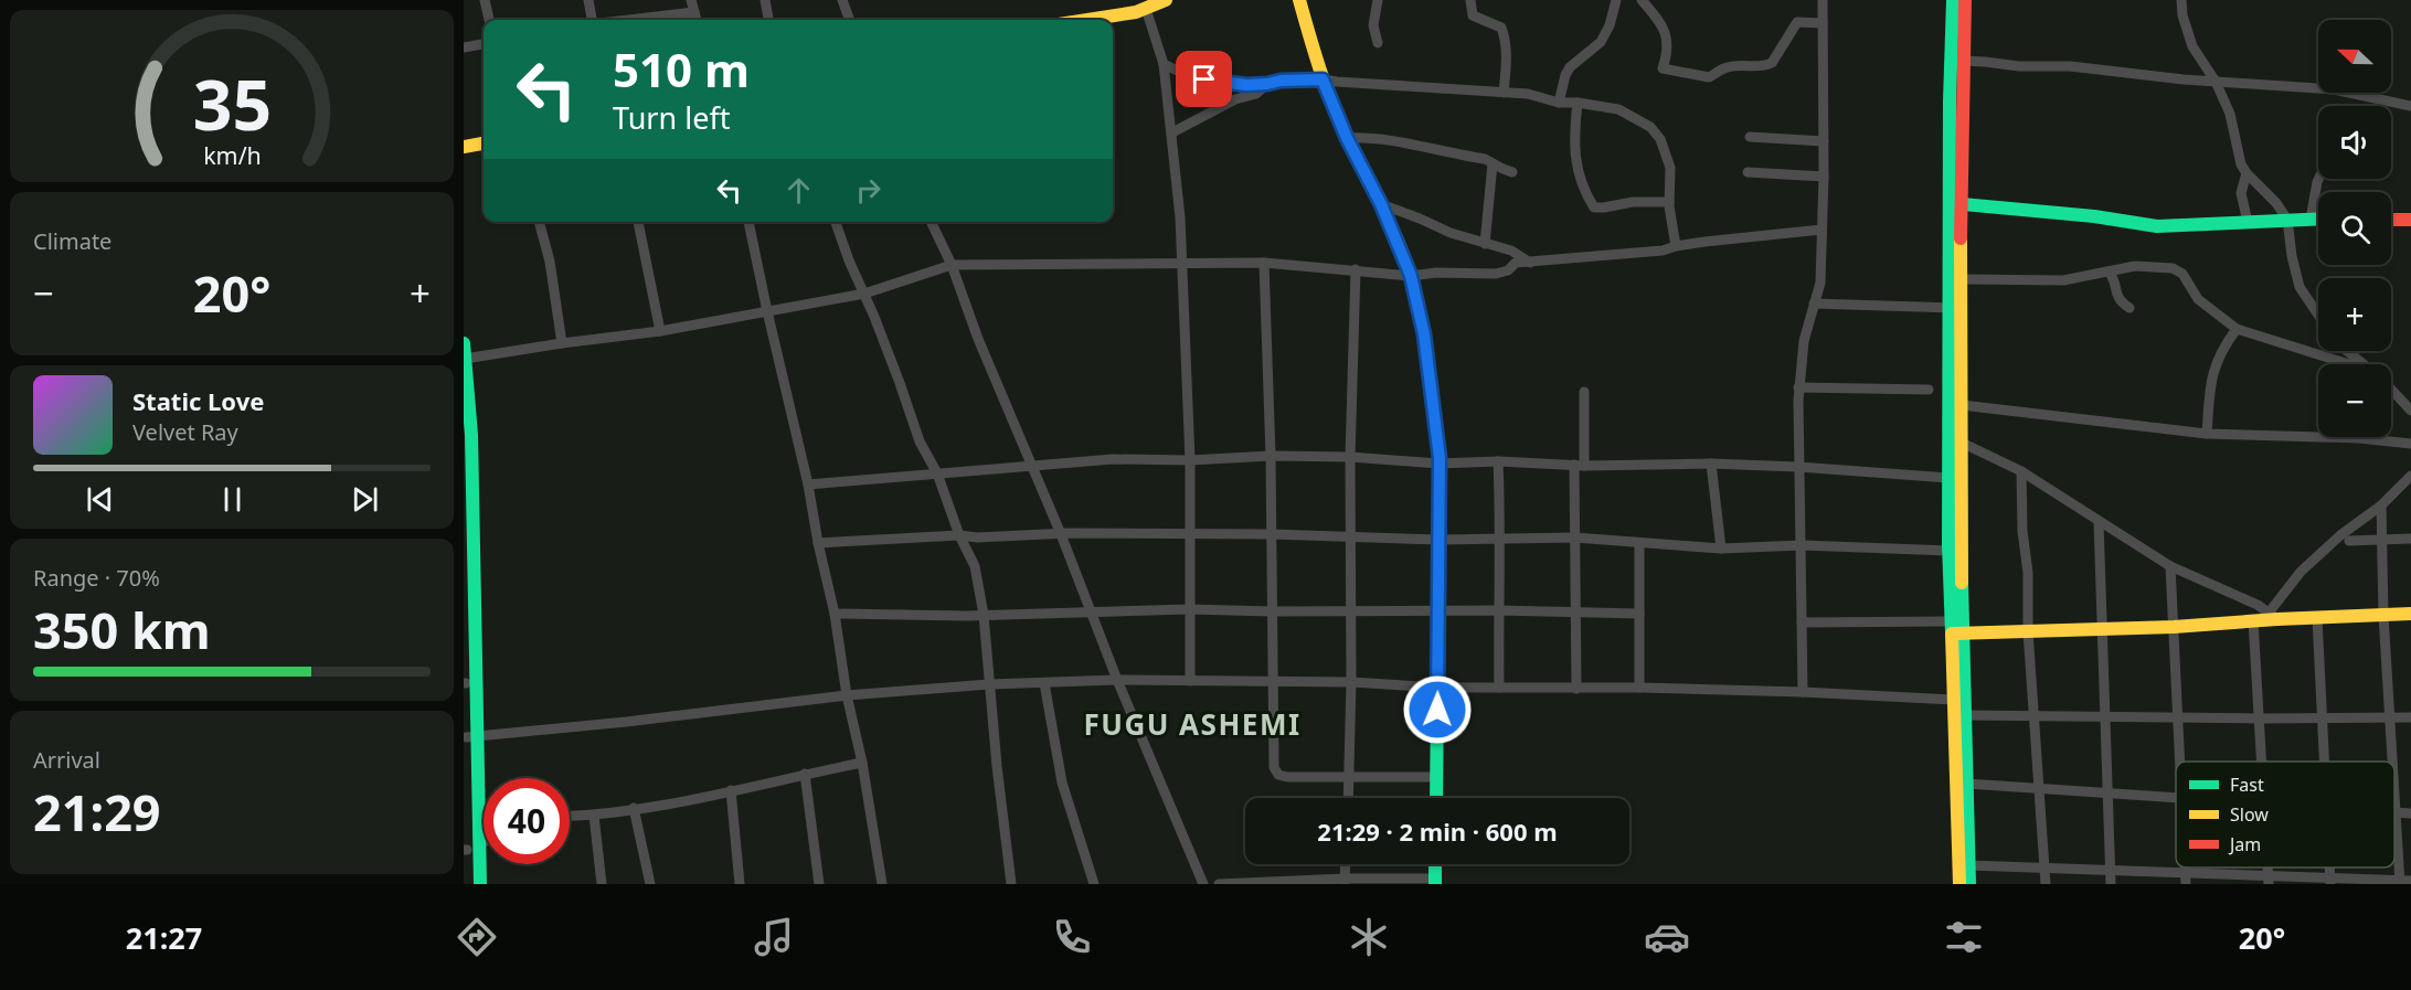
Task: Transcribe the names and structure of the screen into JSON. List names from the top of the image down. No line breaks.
{"districts":["FUGU ASHEMI"],"legend":["Fast","Slow","Jam"],"north":"left","page":{"map_buttons":["+","−"],"turn":["510 m","Turn left"],"tile":["Climate",["Range · 70%","350 km"],["Arrival","21:29"]],"heat":["−","20°","+"],"song":["Static Love","Velvet Ray"],"limit":"40","trip":"21:29 · 2 min · 600 m","tabs":["21:27","20°"],"gauge":["35","km/h"]}}
